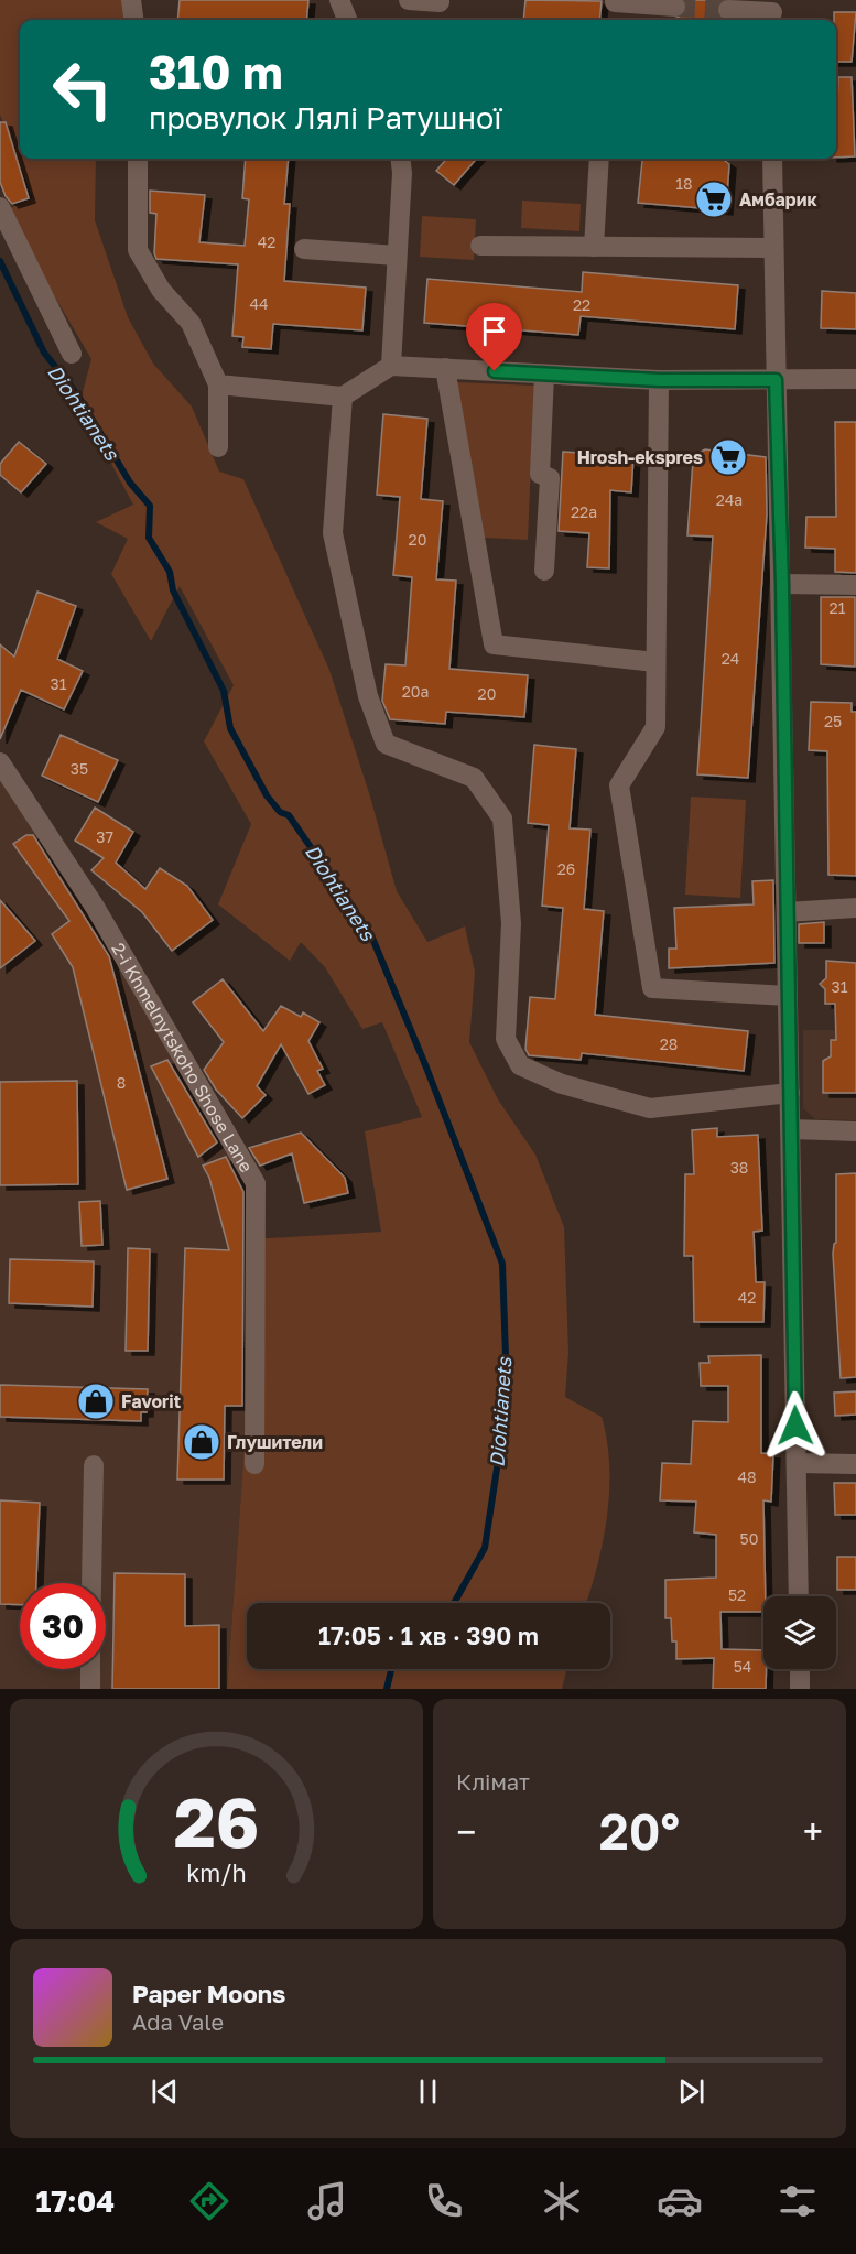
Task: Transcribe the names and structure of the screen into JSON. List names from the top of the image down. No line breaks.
{"streets":{"street":["2-i Khmelnytskoho Shose Lane"]},"water":["Diohtianets"],"places":{"supermarket":["Амбарик","Hrosh-ekspres"],"shop":["Favorit","Глушители"]},"house_numbers":["18","42","44","22","24а","22а","20","21","24","31","20а","20","25","35","37","26","31","28","8","38","42","48","50","52","54"],"page":{"turn":["310 m","провулок Лялі Ратушної"],"limit":"30","trip":"17:05 · 1 хв · 390 m","tile":"Клімат","heat":["−","20°","+"],"song":["Paper Moons","Ada Vale"],"tabs":"17:04","gauge":["26","km/h"]}}
